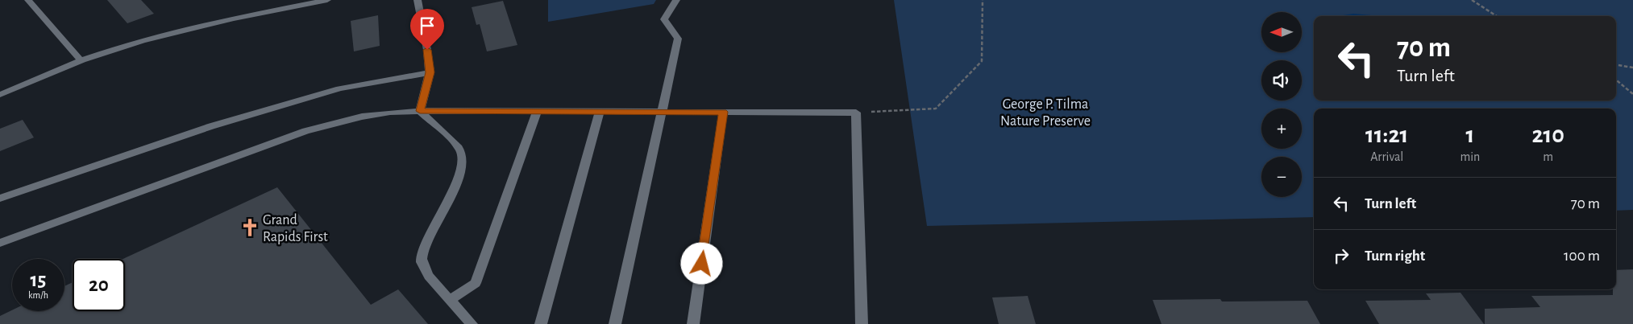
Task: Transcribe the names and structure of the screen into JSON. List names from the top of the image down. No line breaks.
{"parks":["George P. Tilma Nature Preserve"],"places":{"church":["Grand Rapids First"]},"north":"left","page":{"map_buttons":["+","−"],"turn":["70 m","Turn left"],"eta":["11:21","Arrival","1","min","210","m"],"list":[{"name":"Turn left","value":"70 m"},{"name":"Turn right","value":"100 m"}],"speed":"15 km/h","limit":"20"}}
